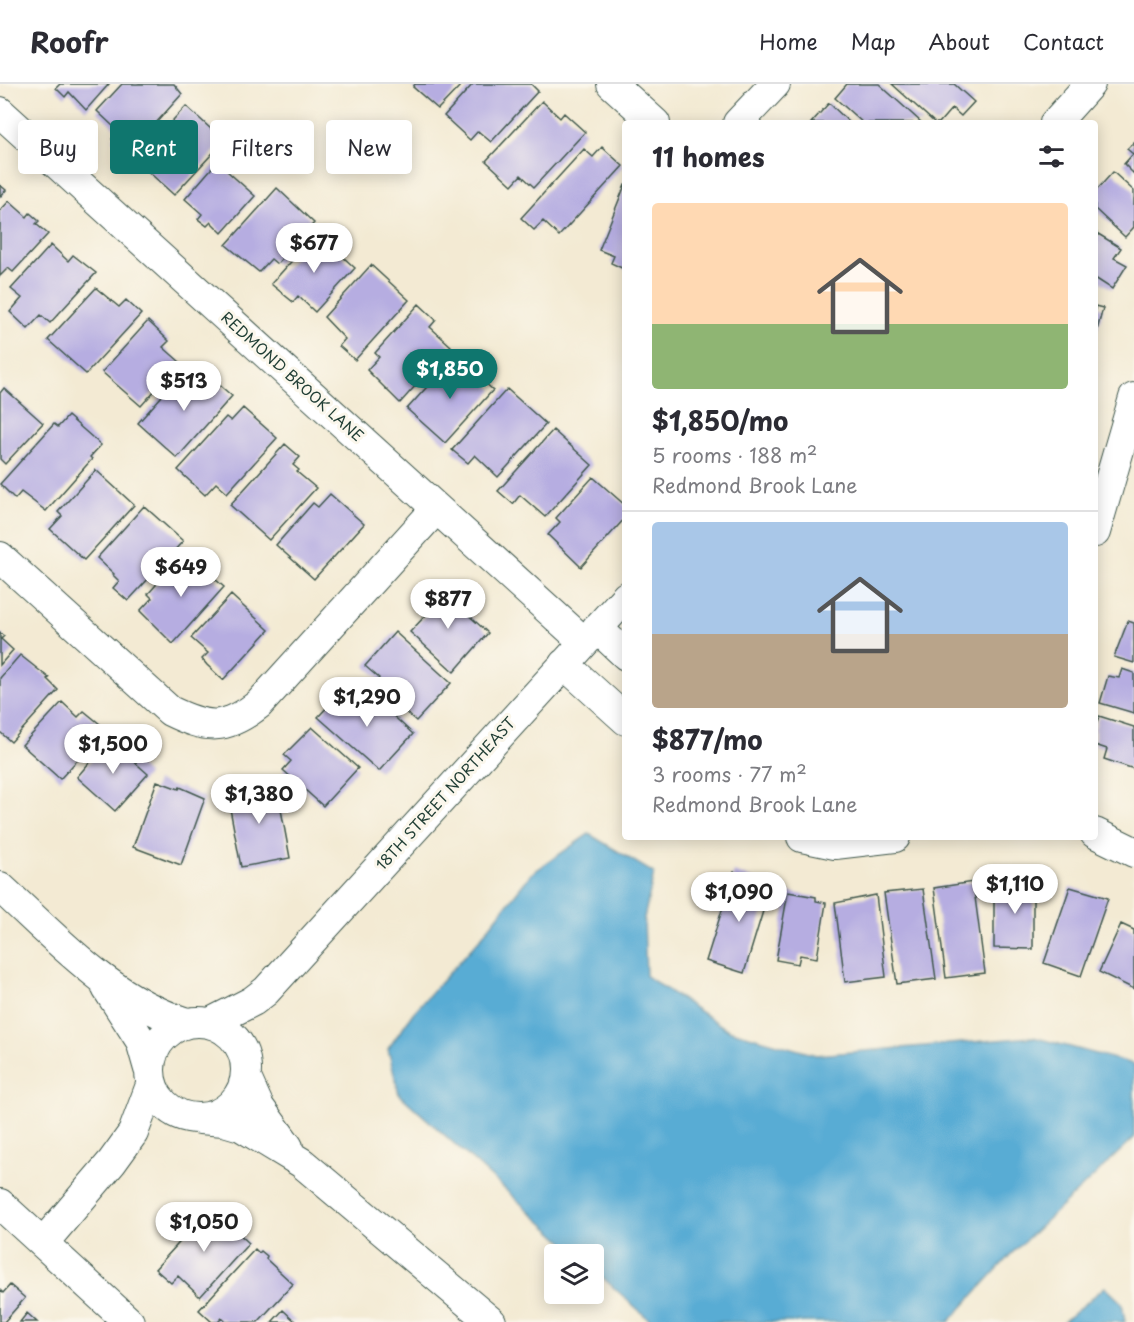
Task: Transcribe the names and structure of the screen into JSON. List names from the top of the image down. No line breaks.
{"streets":{"street":["REDMOND BROOK LANE","18TH STREET NORTHEAST"]},"crossings":[["REDMOND BROOK LANE","18TH STREET NORTHEAST"]],"page":{"header":"Roofr","nav":["Home","Map","About","Contact"],"chip":["Buy","Rent","Filters","New"],"heading":"11 homes","list":[{"name":"$1,850/mo","note":"5 rooms · 188 m² · Redmond Brook Lane"},{"name":"$877/mo","note":"3 rooms · 77 m² · Redmond Brook Lane"}],"price":["$677","$1,850","$513","$649","$877","$1,290","$1,500","$1,380","$1,110","$1,090","$1,050"]}}
